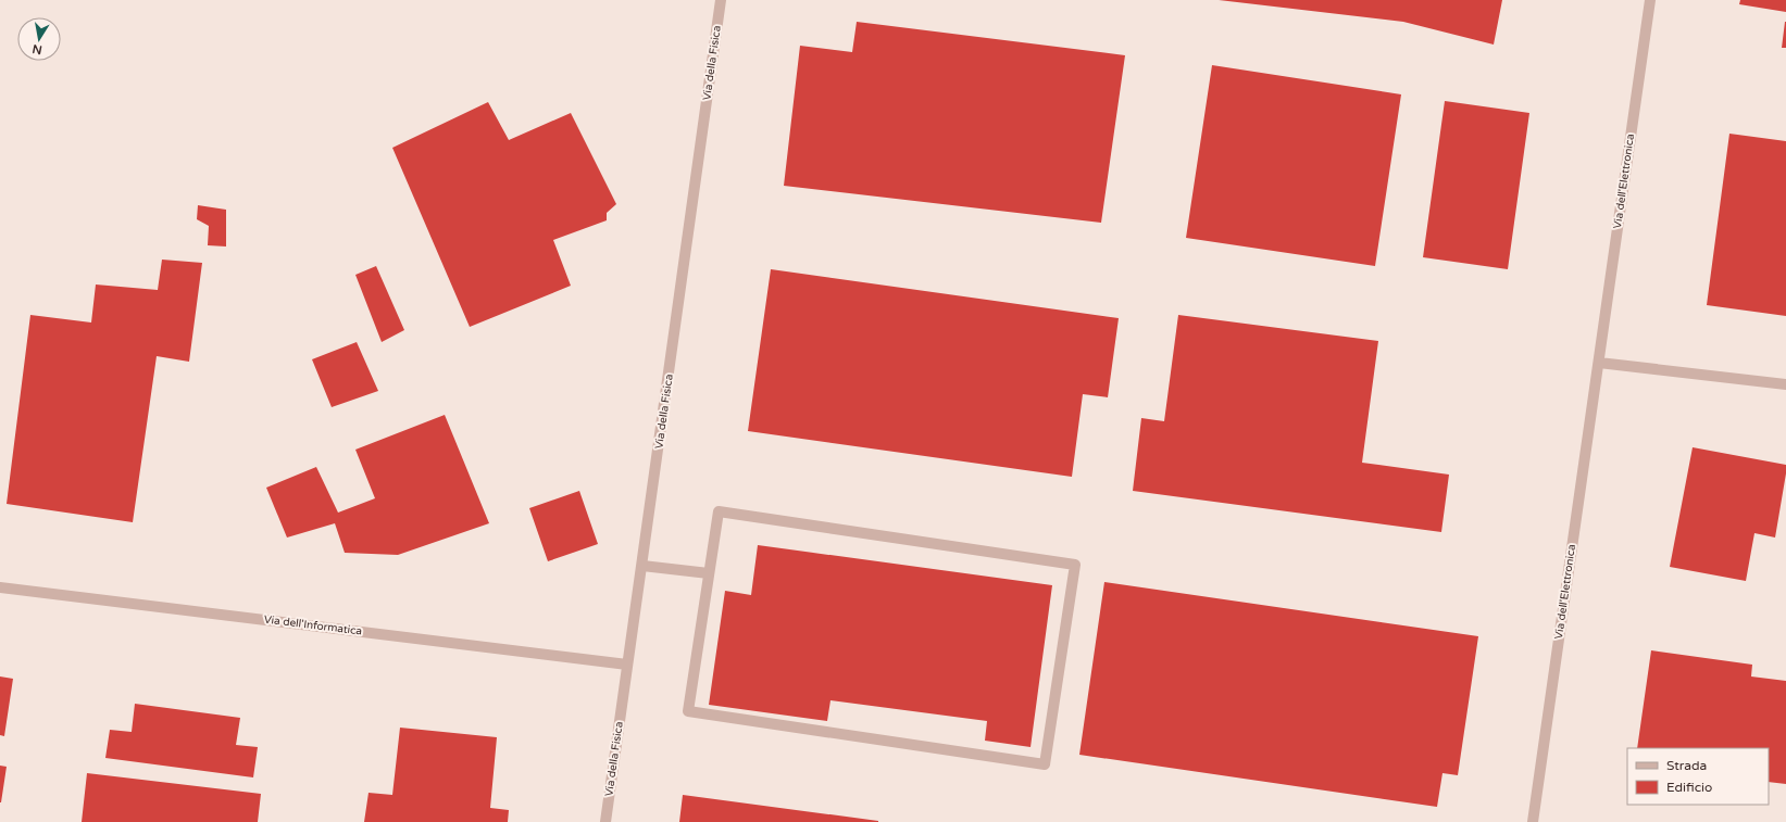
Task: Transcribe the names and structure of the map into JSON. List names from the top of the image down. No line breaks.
{"streets":{"street":["Via della Fisica","Via dell'Elettronica","Via dell'Informatica"]},"crossings":[["Via della Fisica","Via dell'Informatica"]],"legend":["Strada","Edificio"],"north":"bottom"}
